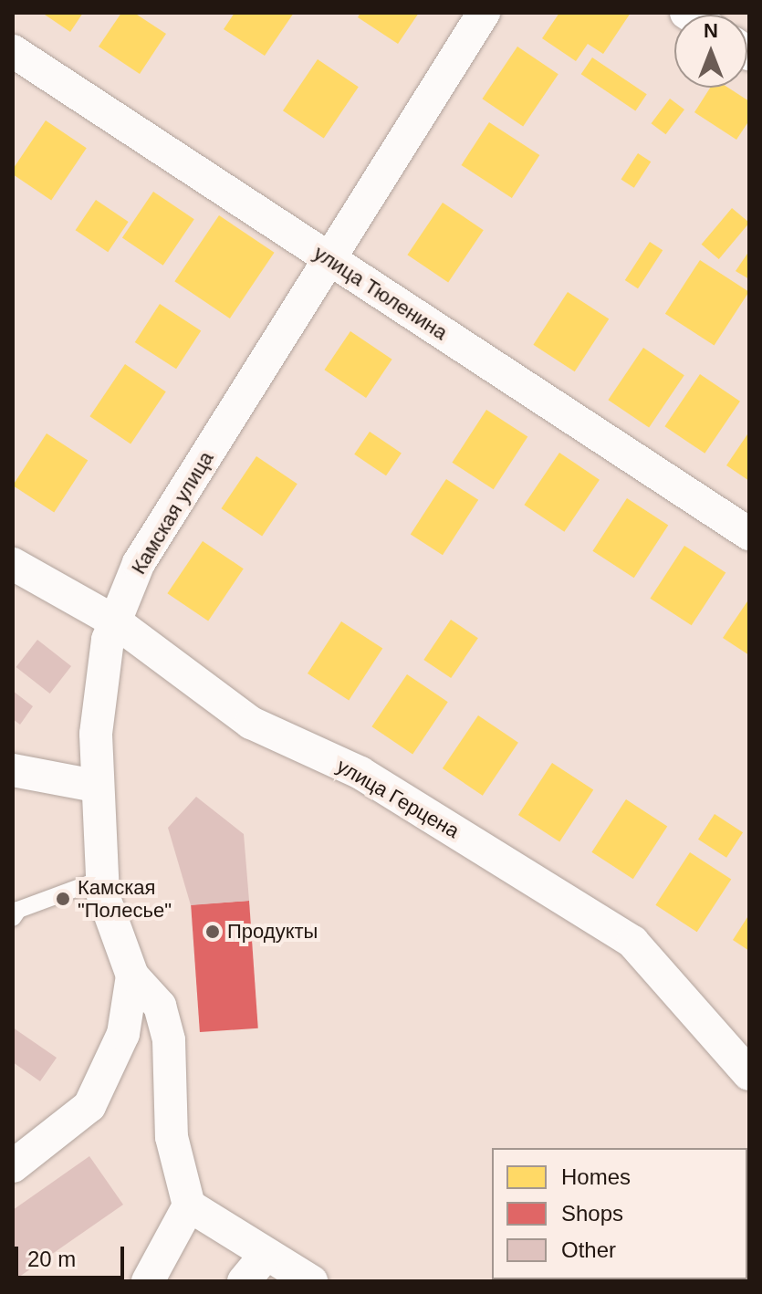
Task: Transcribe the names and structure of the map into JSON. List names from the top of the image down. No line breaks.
{"streets":{"street":["улица Тюленина","Камская улица","улица Герцена"]},"crossings":[["улица Тюленина","Камская улица"],["Камская улица","улица Герцена"]],"places":["Камская \"Полесье\"","Продукты"],"legend":["Homes","Shops","Other"],"scale_bar":"20 m","north":"top"}
